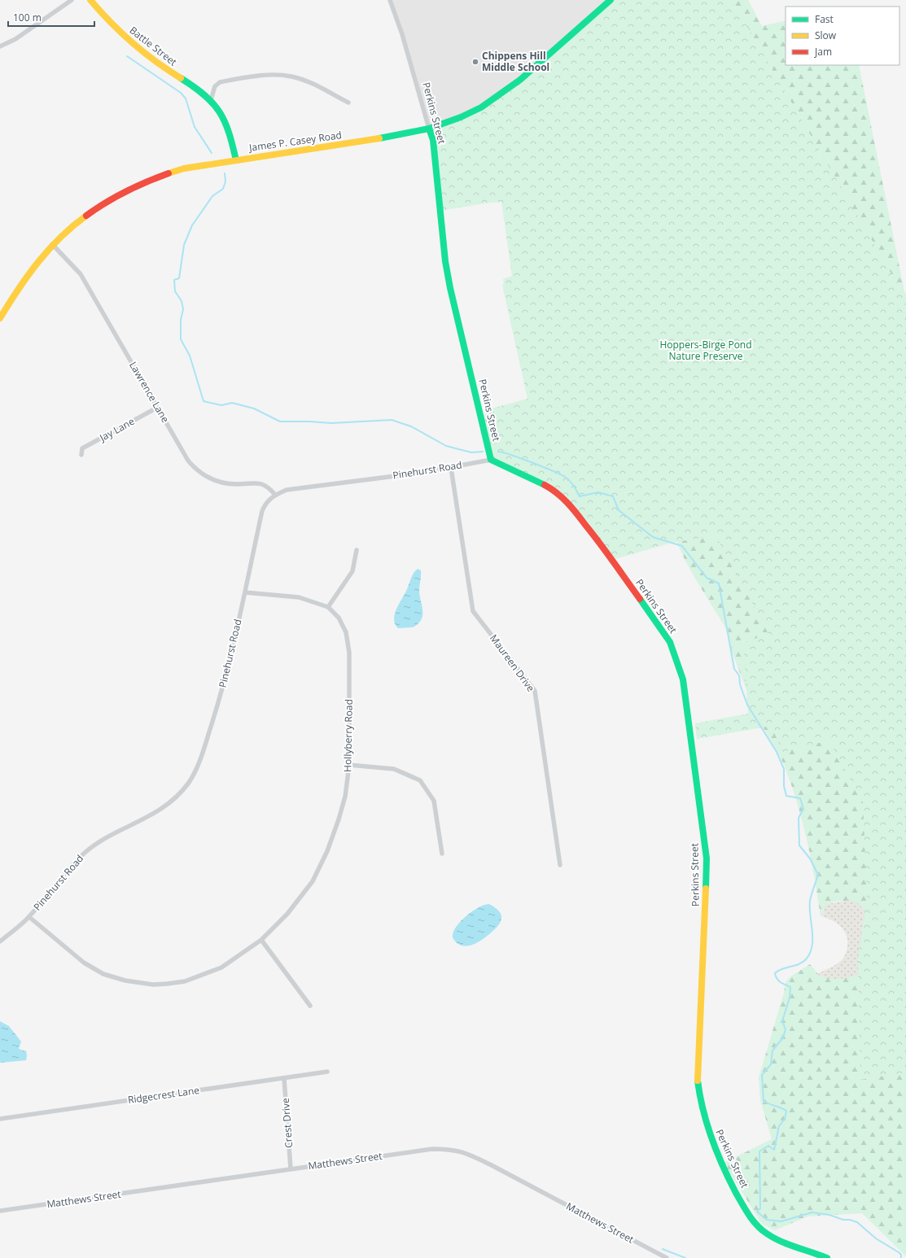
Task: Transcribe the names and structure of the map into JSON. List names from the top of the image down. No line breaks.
{"streets":{"street":["Battle Street","Perkins Street","James P. Casey Road","Lawrence Lane","Jay Lane","Pinehurst Road","Maureen Drive","Hollyberry Road","Ridgecrest Lane","Crest Drive","Matthews Street"]},"crossings":[["Battle Street","James P. Casey Road"],["Perkins Street","James P. Casey Road"],["Perkins Street","Pinehurst Road"],["James P. Casey Road","Lawrence Lane"],["Lawrence Lane","Jay Lane"],["Lawrence Lane","Pinehurst Road"],["Pinehurst Road","Maureen Drive"],["Pinehurst Road","Hollyberry Road"],["Ridgecrest Lane","Crest Drive"],["Crest Drive","Matthews Street"]],"parks":["Hoppers-Birge Pond Nature Preserve"],"places":["Chippens Hill Middle School"],"legend":["Fast","Slow","Jam"],"scale_bar":"100 m"}
